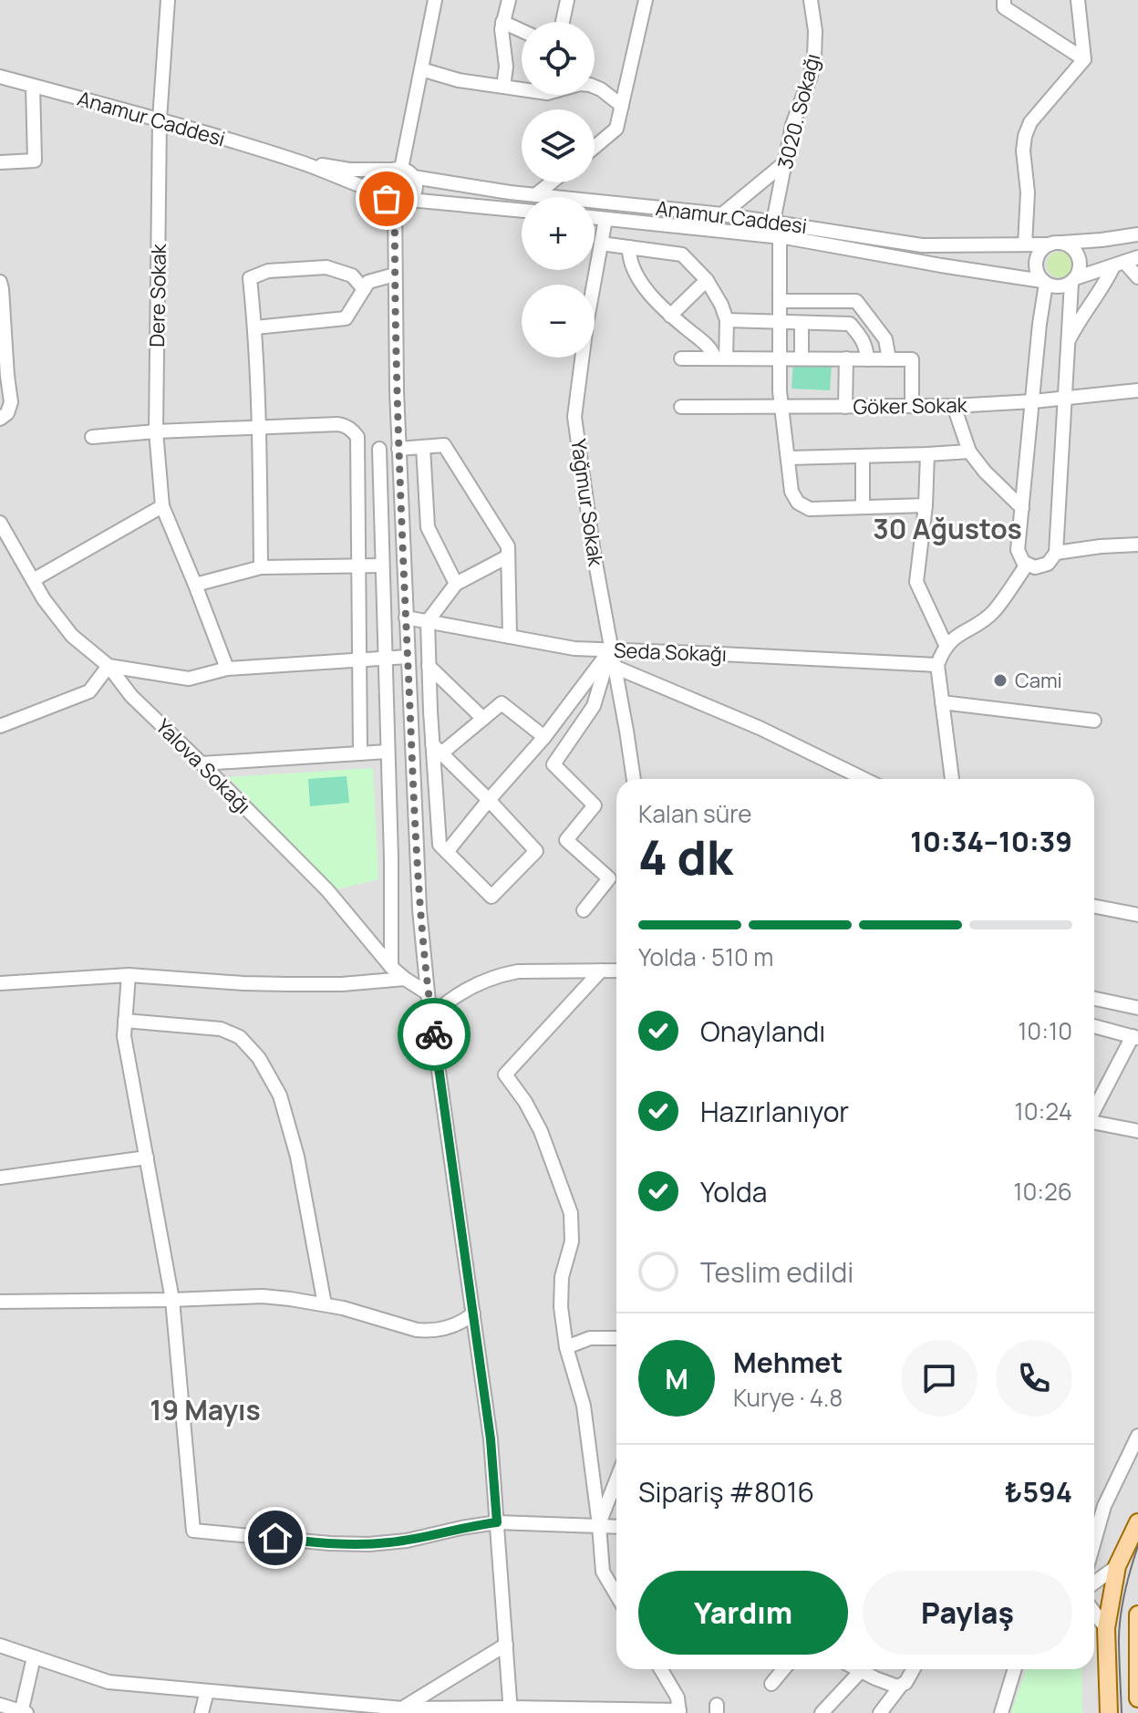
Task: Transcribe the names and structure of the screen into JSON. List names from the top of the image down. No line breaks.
{"streets":{"street":["3020. Sokağı","Anamur Caddesi","Dere Sokak","Göker Sokak","Yağmur Sokak","Seda Sokağı","Yalova Sokağı"]},"crossings":[["3020. Sokağı","Anamur Caddesi"],["Anamur Caddesi","Dere Sokak"],["Anamur Caddesi","Yağmur Sokak"],["Yağmur Sokak","Seda Sokağı"]],"districts":["30 Ağustos","19 Mayıs"],"places":["Cami"],"page":{"map_buttons":["+","−"],"heading":["4 dk","Kalan süre","10:34–10:39"],"panel":["Mehmet","Kurye · 4.8","Sipariş #8016","₺594"],"bar":"Yolda · 510 m","list":[["Onaylandı","10:10"],["Hazırlanıyor","10:24"],["Yolda","10:26"],"Teslim edildi"],"round":"M","buttons":["Yardım","Paylaş"]}}
